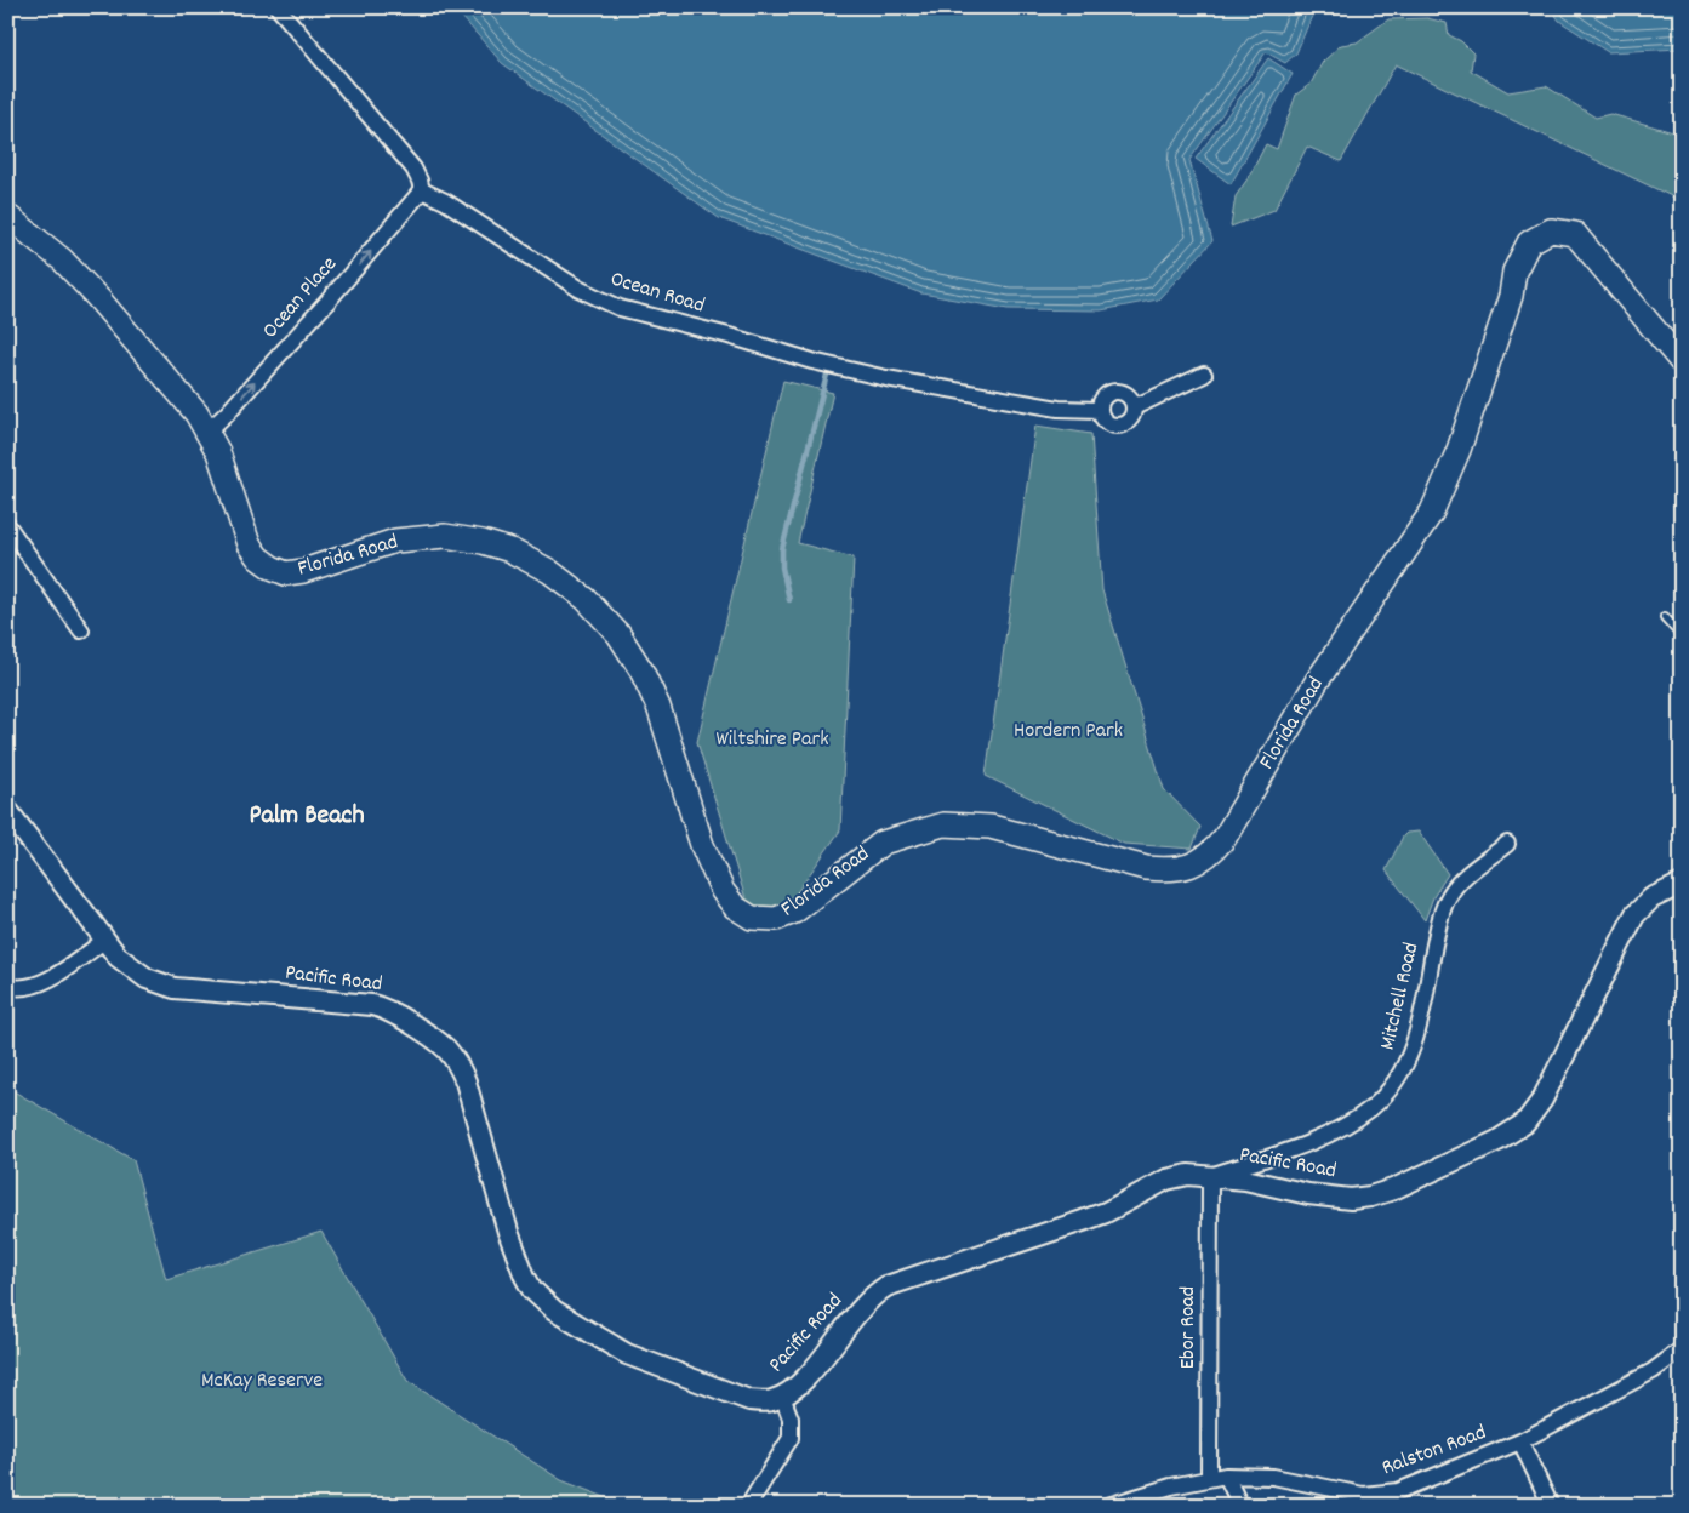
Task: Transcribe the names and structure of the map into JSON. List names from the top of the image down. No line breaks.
{"streets":{"main road":["Florida Road"],"street":["Ocean Road","Ocean Place","Pacific Road","Mitchell Road","Ebor Road","Ralston Road"]},"crossings":[["Ocean Road","Ocean Place"],["Ocean Place","Florida Road"],["Pacific Road","Mitchell Road"],["Pacific Road","Ebor Road"],["Mitchell Road","Ebor Road"],["Ebor Road","Ralston Road"]],"one_way":["Ocean Place"],"districts":["Palm Beach"],"parks":["Hordern Park","Wiltshire Park","McKay Reserve"]}
